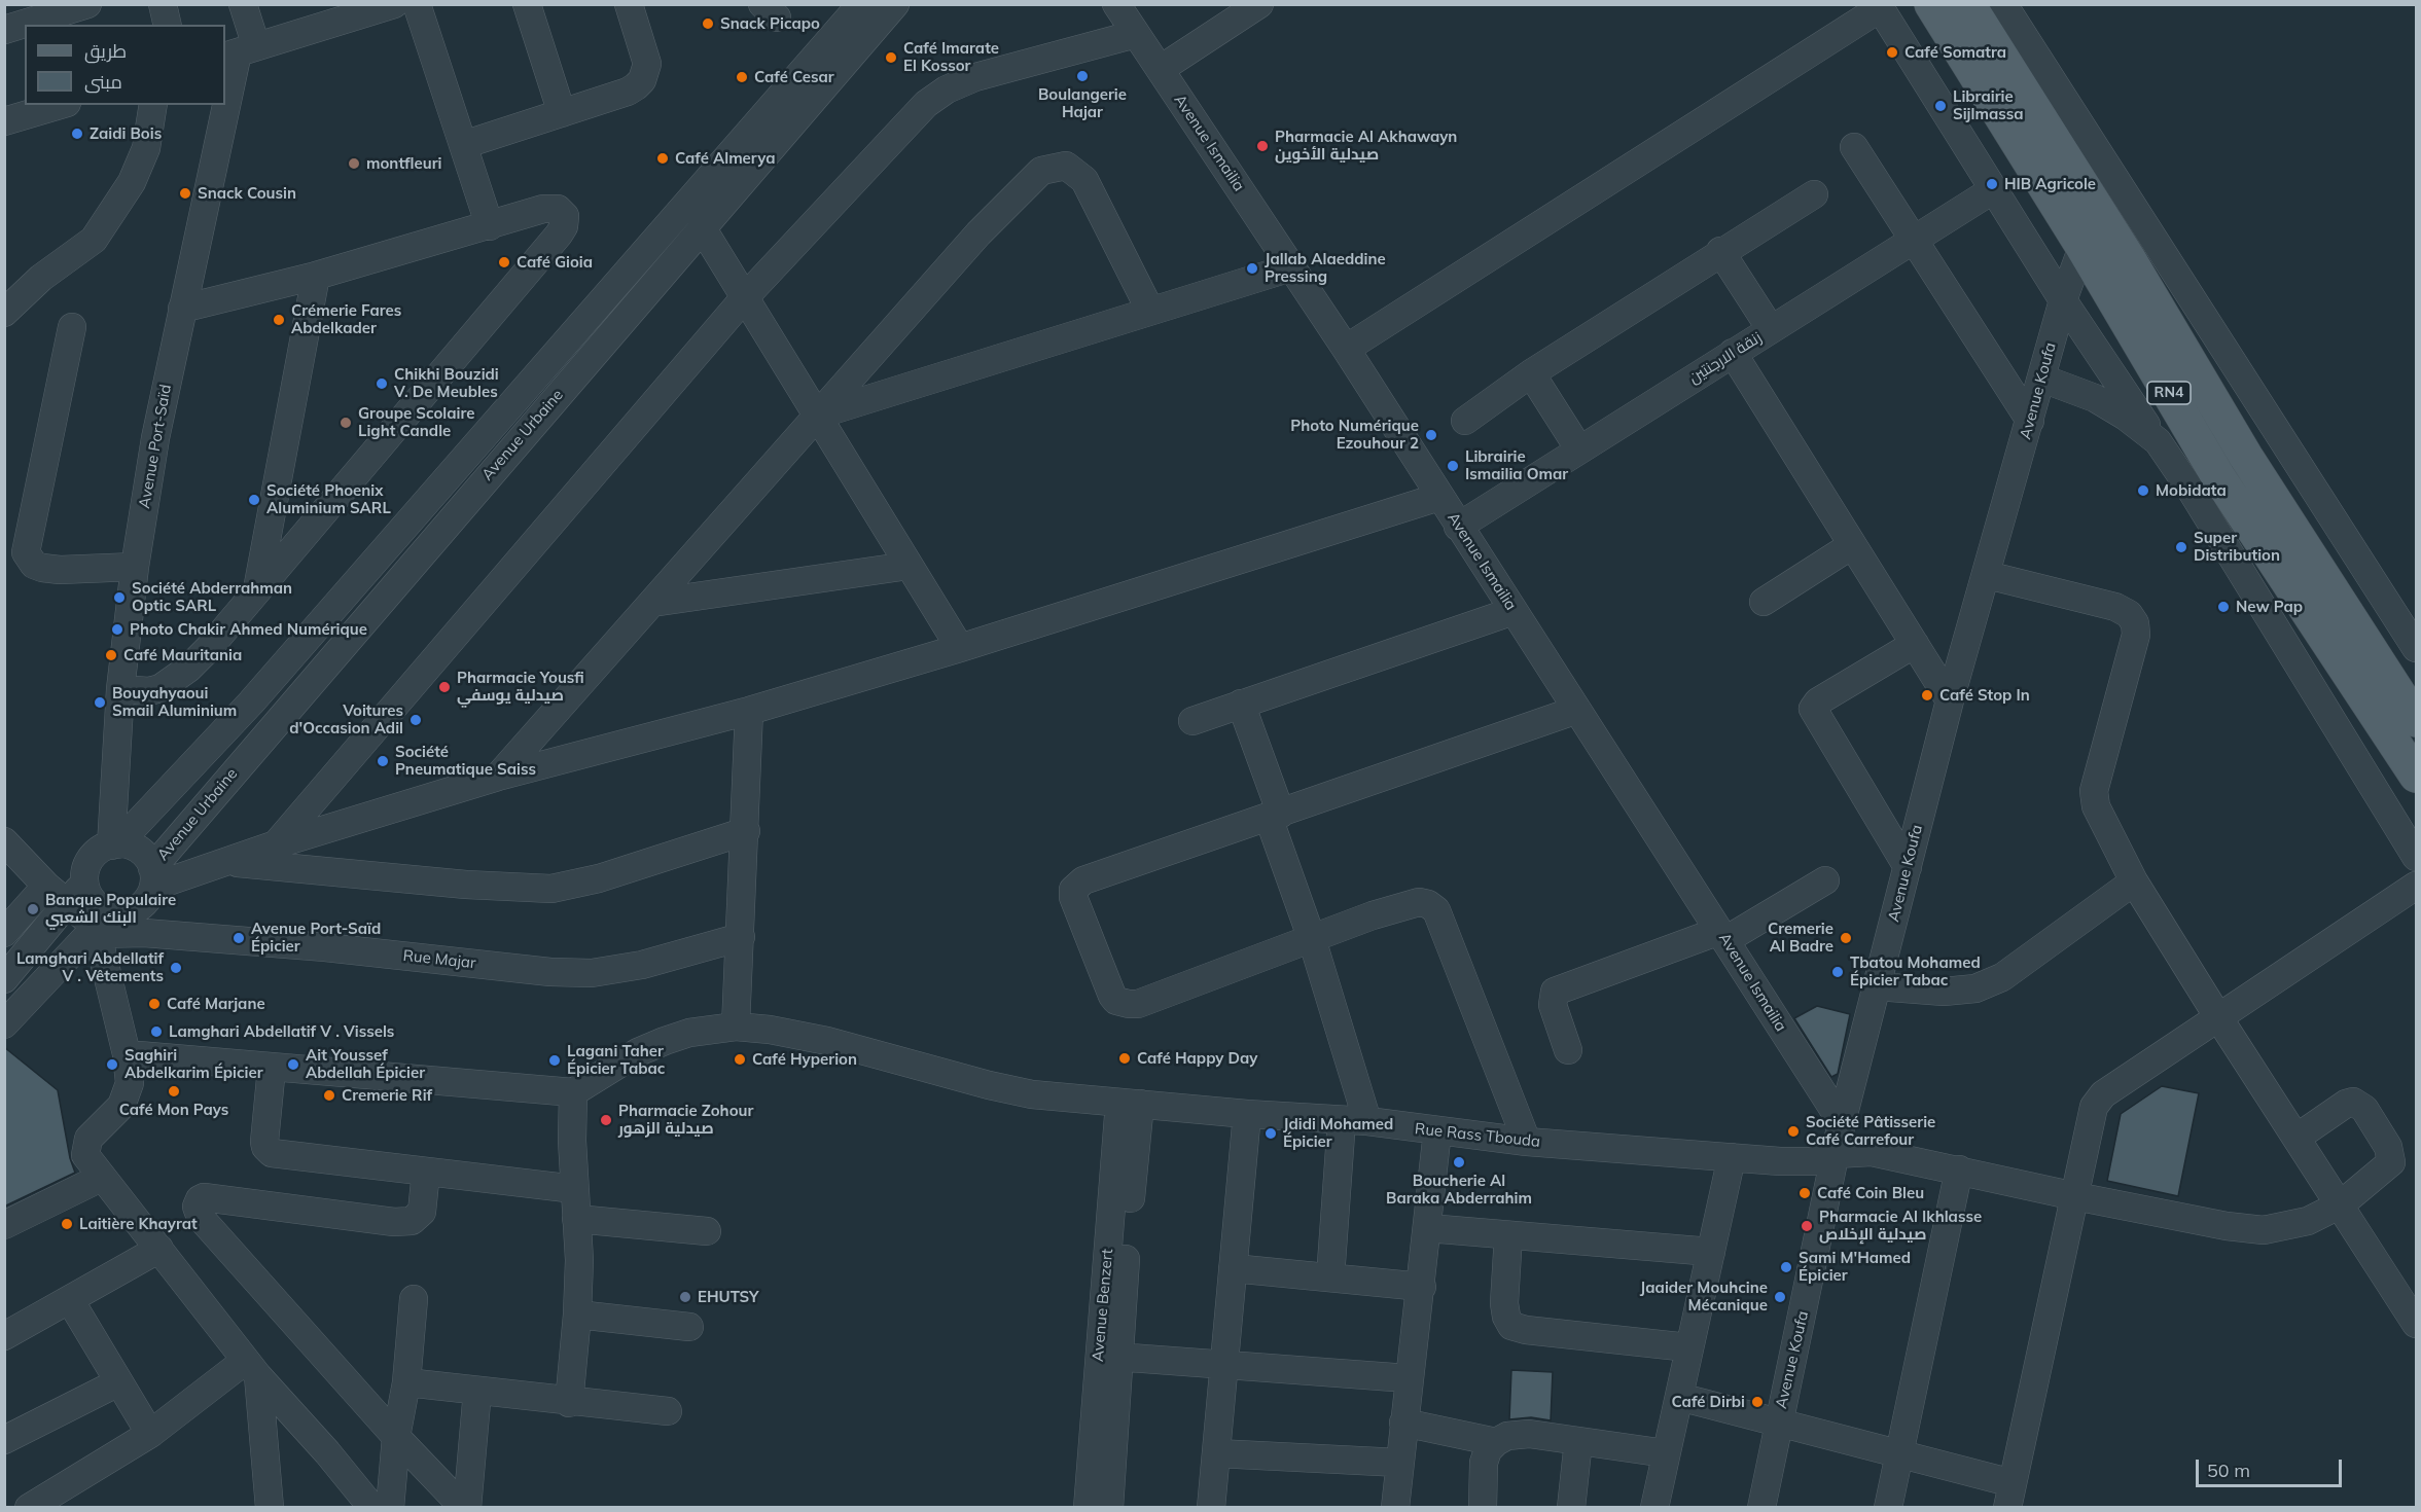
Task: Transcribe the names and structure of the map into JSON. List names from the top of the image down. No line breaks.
{"streets":{"main road":["RN4"],"street":["Avenue Ismailia","زنقة الارجنتين","Avenue Koufa","Avenue Urbaine","Avenue Port-Saïd","Rue Majar","Rue Rass Tbouda","Avenue Benzert"]},"crossings":[["Avenue Ismailia","زنقة الارجنتين"],["Avenue Ismailia","Avenue Koufa"],["Avenue Koufa","RN4"],["Avenue Koufa","Rue Rass Tbouda"],["Avenue Urbaine","Avenue Port-Saïd"],["Avenue Urbaine","Rue Majar"],["Avenue Port-Saïd","Rue Majar"],["Rue Rass Tbouda","Avenue Benzert"]],"places":["Snack Picapo","Café Somatra","Café Imarate El Kossor","Boulangerie Hajar","Café Cesar","Librairie Sijlmassa","Zaidi Bois","Pharmacie Al Akhawayn صيدلية الأخوين","Café Almerya","montfleuri","HIB Agricole","Snack Cousin","Café Gioia","Jallab Alaeddine Pressing","Crémerie Fares Abdelkader","Chikhi Bouzidi V. De Meubles","Groupe Scolaire Light Candle","Photo Numérique Ezouhour 2","Librairie Ismailia Omar","Mobidata","Société Phoenix Aluminium SARL","Super Distribution","Société Abderrahman Optic SARL","New Pap","Photo Chakir Ahmed Numérique","Café Mauritania","Pharmacie Yousfi صيدلية يوسفي","Café Stop In","Bouyahyaoui Smail Aluminium","Voitures d'Occasion Adil","Société Pneumatique Saiss","Banque Populaire البنك الشعبي","Avenue Port-Saïd Épicier","Cremerie Al Badre","Lamghari Abdellatif V . Vêtements","Tbatou Mohamed Épicier Tabac","Café Marjane","Lamghari Abdellatif V . Vissels","Café Happy Day","Café Hyperion","Lagani Taher Épicier Tabac","Saghiri Abdelkarim Épicier","Ait Youssef Abdellah Épicier","Café Mon Pays","Cremerie Rif","Pharmacie Zohour صيدلية الزهور","Société Pâtisserie Café Carrefour","Jdidi Mohamed Épicier","Boucherie Al Baraka Abderrahim","Café Coin Bleu","Laitière Khayrat","Pharmacie Al Ikhlasse صيدلية الإخلاص","Sami M'Hamed Épicier","EHUTSY","Jaaider Mouhcine Mécanique","Café Dirbi"],"legend":["طريق","مبنى"],"scale_bar":"50 m"}
